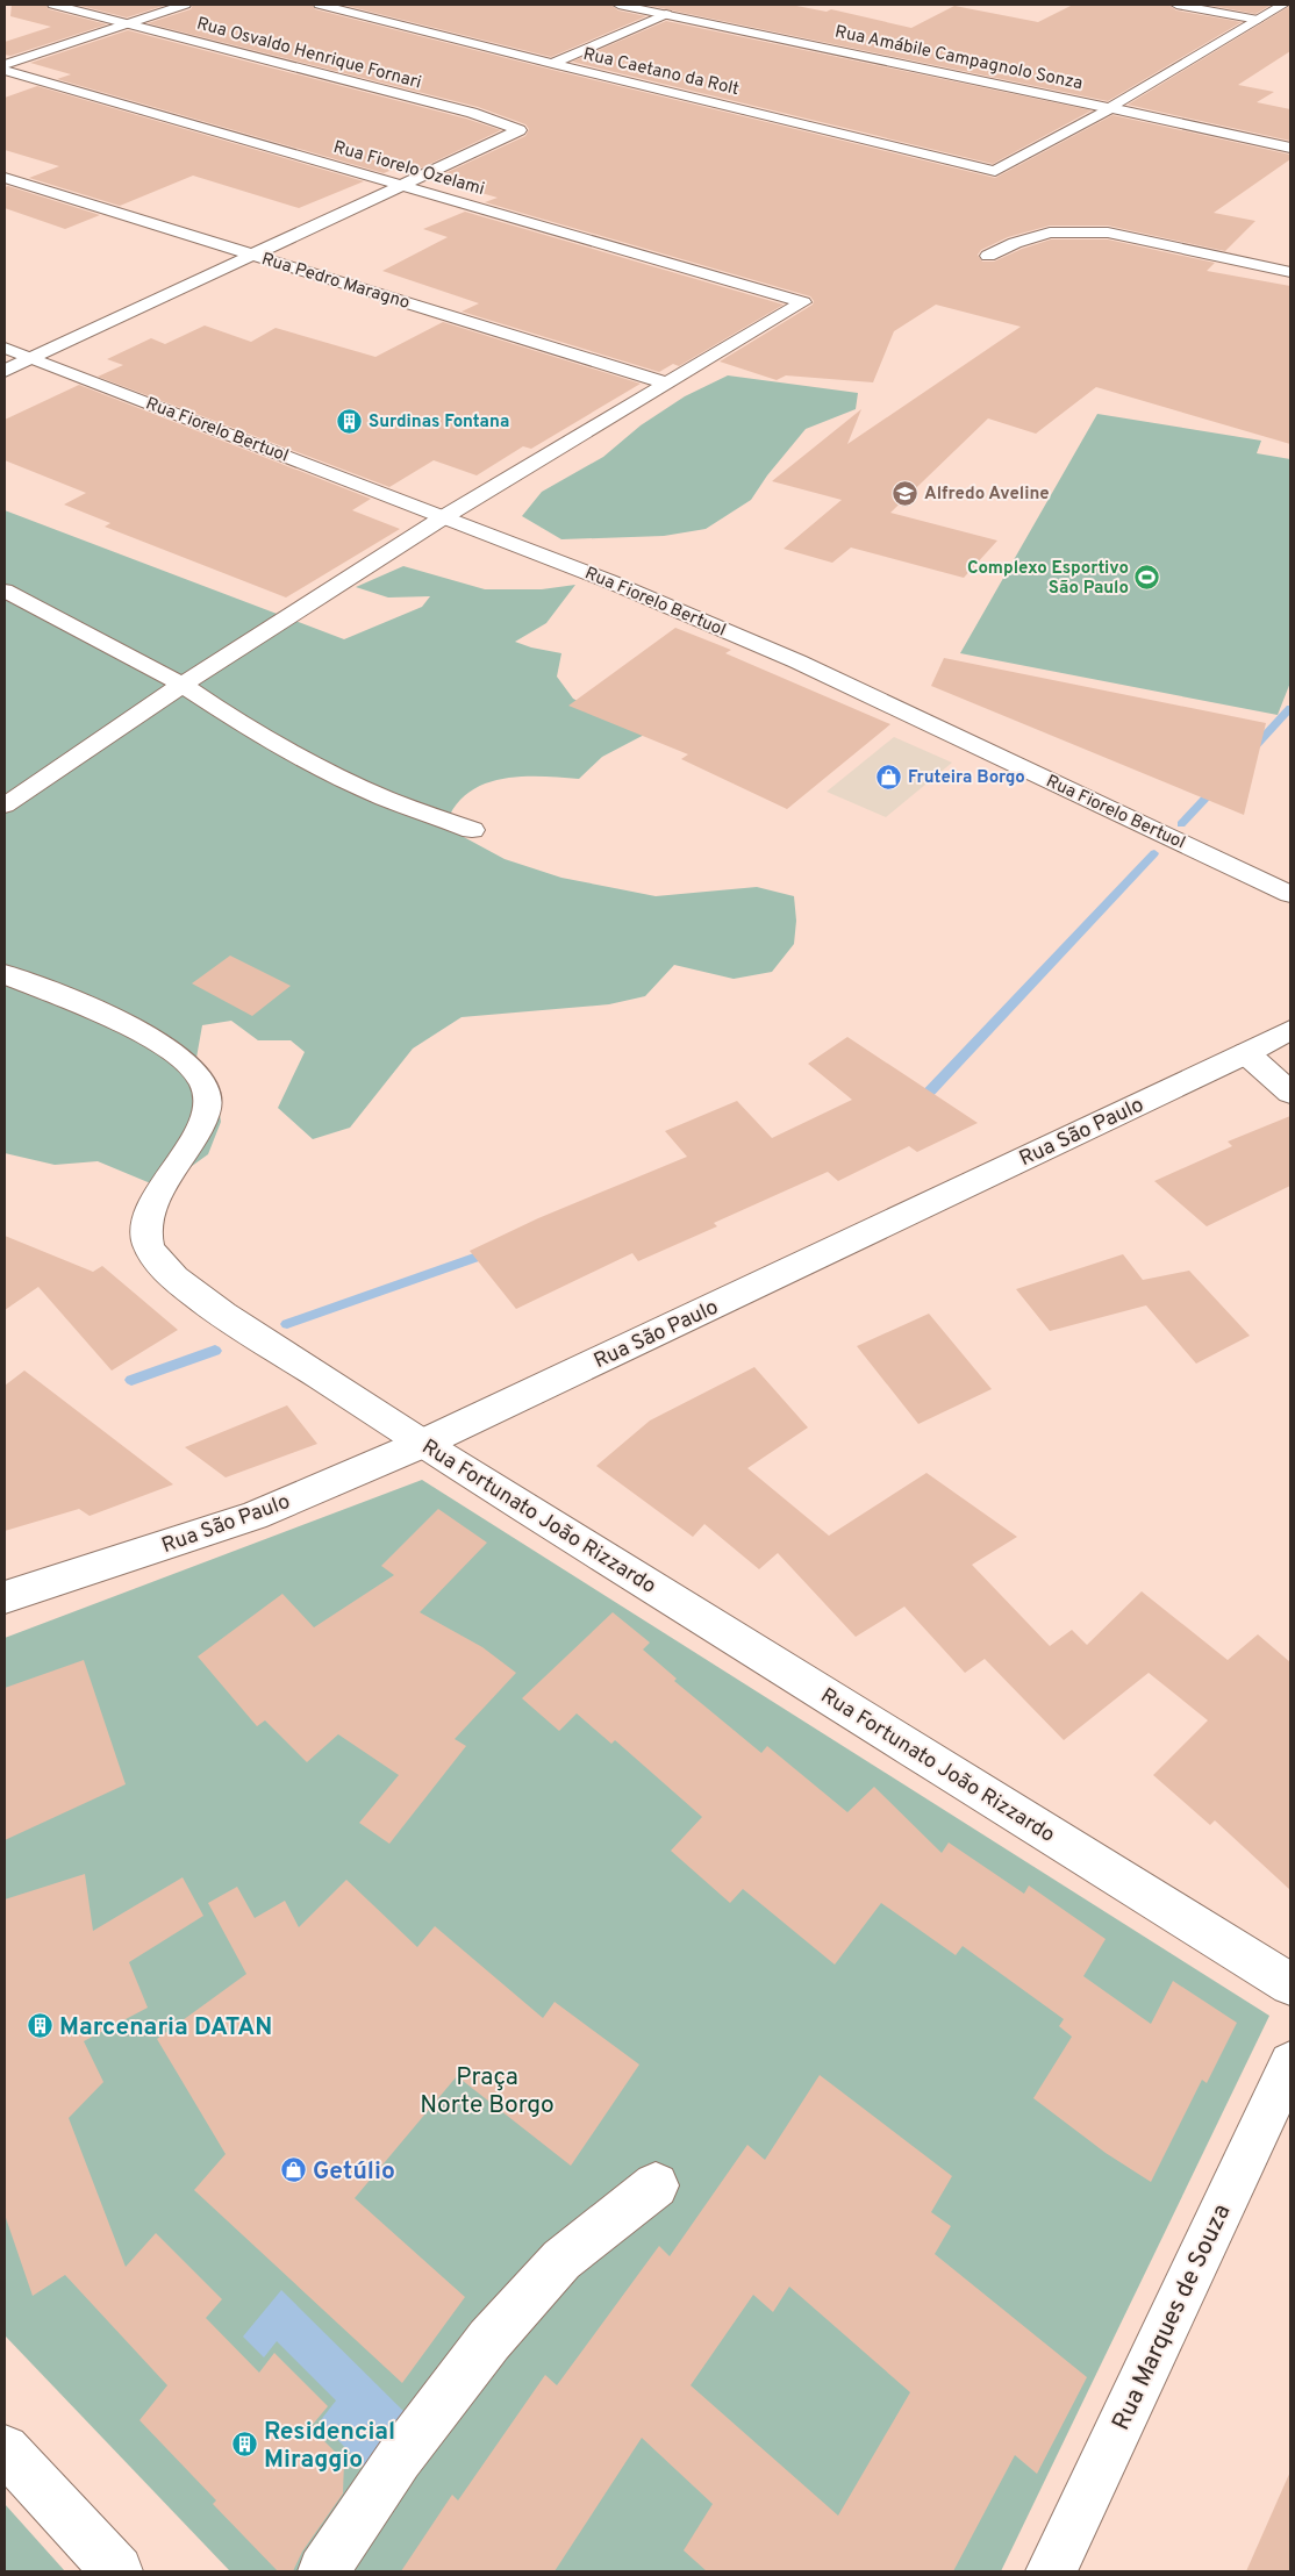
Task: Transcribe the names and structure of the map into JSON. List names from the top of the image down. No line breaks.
{"streets":{"street":["Rua Osvaldo Henrique Fornari","Rua Amábile Campagnolo Sonza","Rua Caetano da Rolt","Rua Fiorelo Ozelami","Rua Pedro Maragno","Rua Fiorelo Bertuol","Rua São Paulo","Rua Fortunato João Rizzardo","Rua Marques de Souza"]},"crossings":[["Rua Osvaldo Henrique Fornari","Rua Fiorelo Ozelami"],["Rua Amábile Campagnolo Sonza","Rua Caetano da Rolt"],["Rua Fiorelo Ozelami","Rua Pedro Maragno"],["Rua São Paulo","Rua Fortunato João Rizzardo"]],"parks":["Praça Norte Borgo"],"places":{"building":["Surdinas Fontana","Marcenaria DATAN","Residencial Miraggio"],"school or university":["Alfredo Aveline"],"sports":["Complexo Esportivo São Paulo"],"shop":["Fruteira Borgo","Getúlio"]}}
